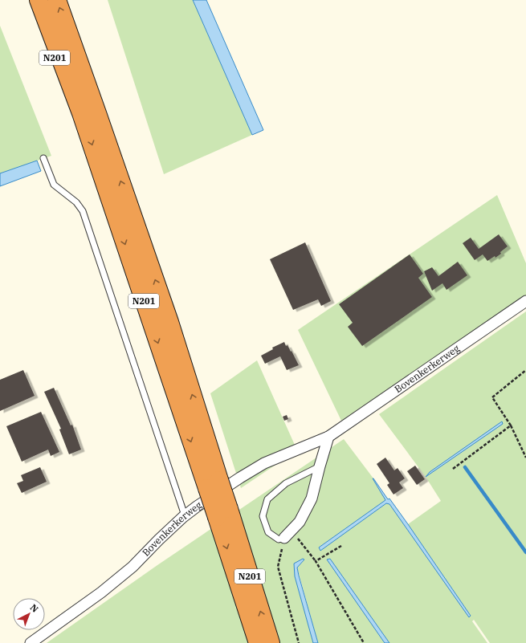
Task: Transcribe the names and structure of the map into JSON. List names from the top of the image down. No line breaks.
{"streets":{"highway":["N201"],"street":["Bovenkerkerweg"]},"north":"top right"}
